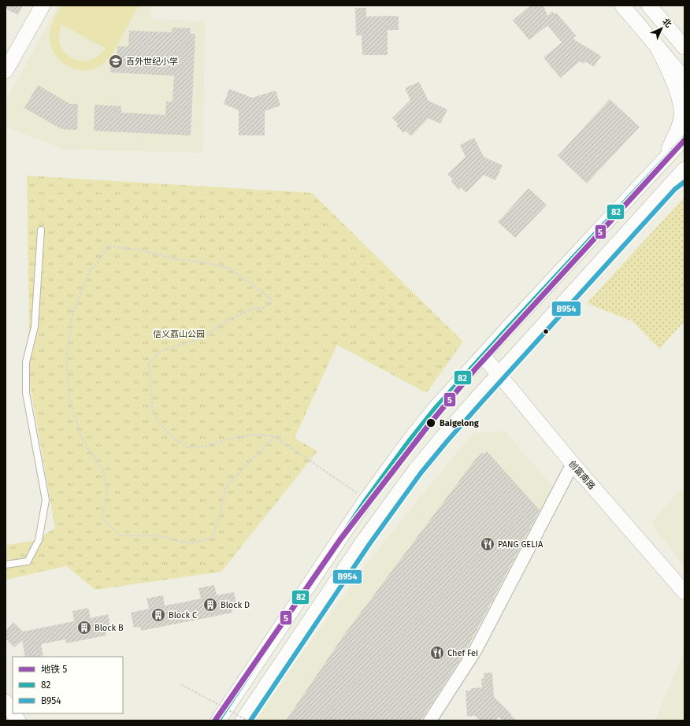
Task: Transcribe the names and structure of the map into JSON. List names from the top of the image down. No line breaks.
{"streets":{"street":["创富南路"]},"parks":["信义荔山公园"],"places":{"school or university":["百外世纪小学"],"other":["Baigelong"],"restaurant":["PANG GELIA","Chef Fei"],"building":["Block D","Block C","Block B"]},"lines":["transit line 82","metro line 5","transit line B954"],"legend":["地铁 5","82","B954"],"north":"top right"}
